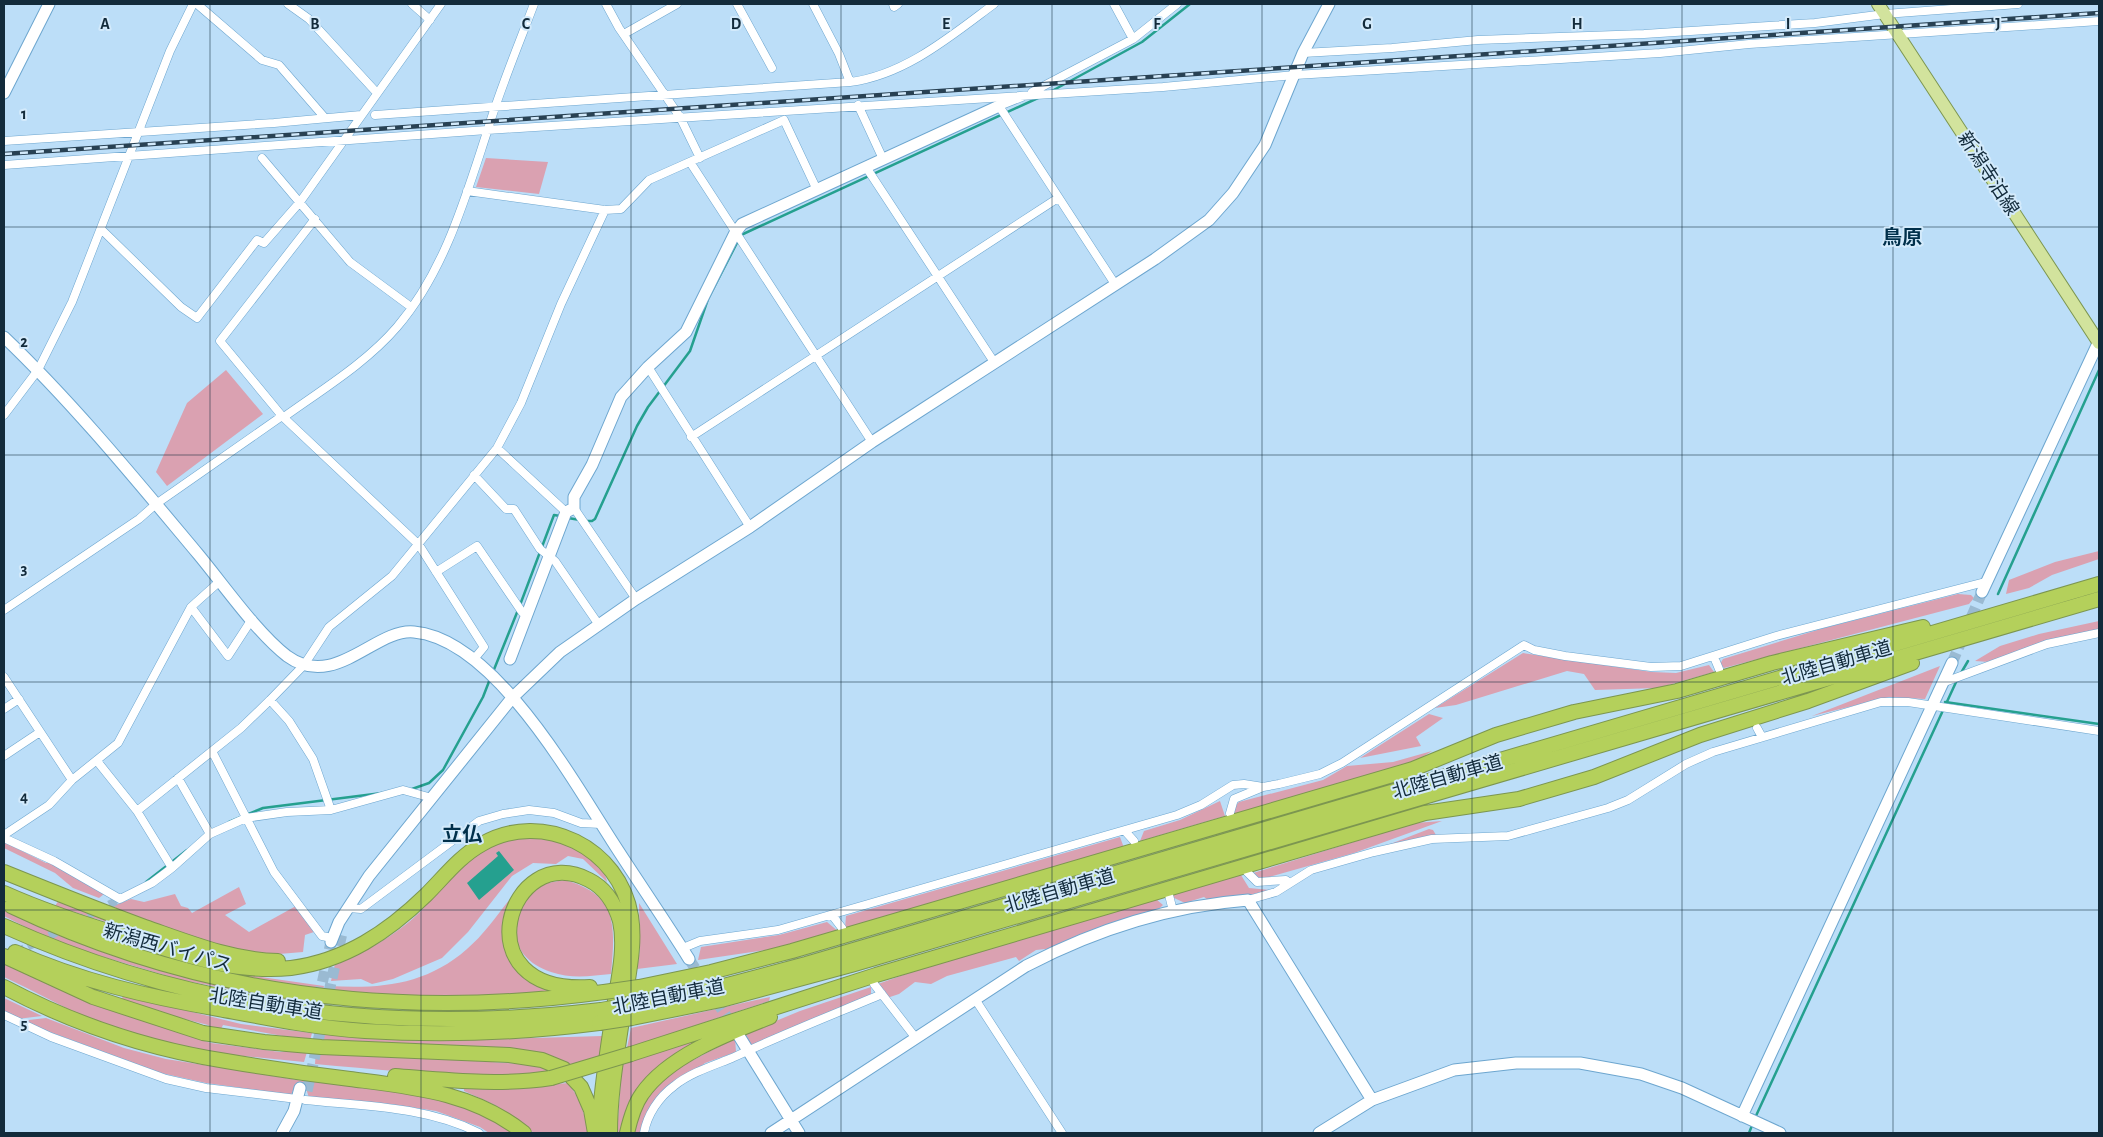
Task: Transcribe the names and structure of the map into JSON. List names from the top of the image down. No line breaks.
{"streets":{"highway":["北陸自動車道","新潟西バイパス"],"main road":["新潟寺泊線"]},"districts":["鳥原","立仏"],"grid":{"columns":["A","B","C","D","E","F","G","H","I","J"],"rows":["1","2","3","4","5"]}}
